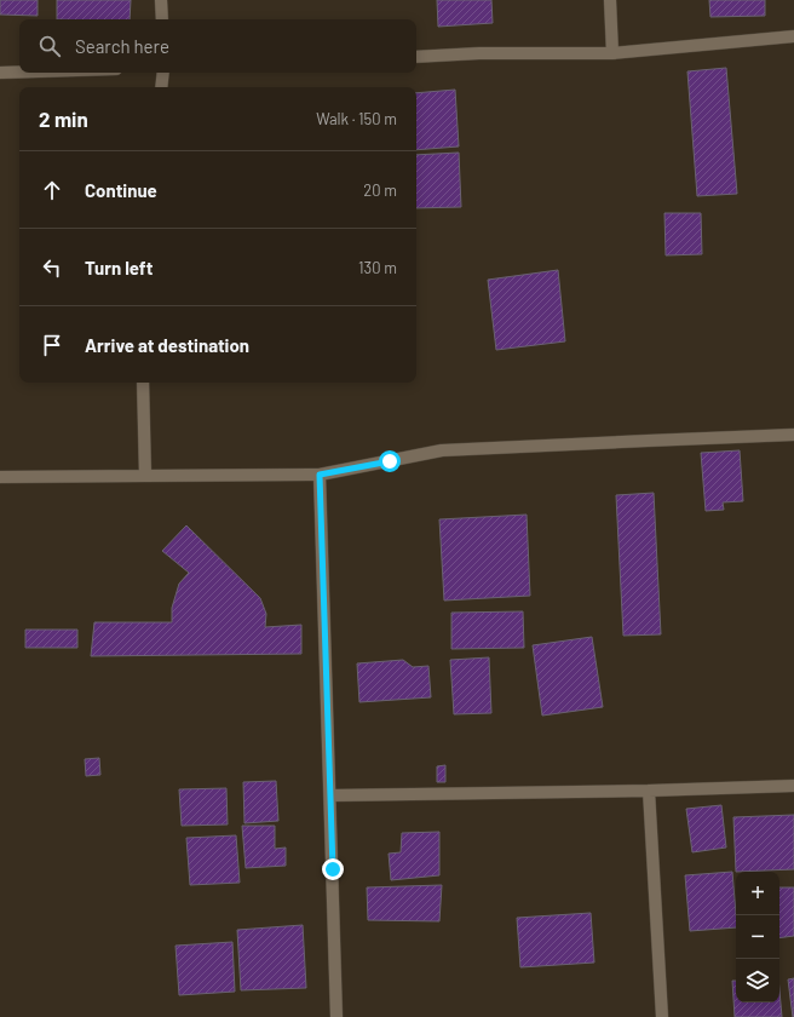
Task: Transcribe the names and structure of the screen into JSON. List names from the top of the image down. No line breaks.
{"page":{"search":"Search here","heading":["2 min","Walk · 150 m"],"list":[["Continue","20 m"],["Turn left","130 m"],"Arrive at destination"],"map_buttons":["+","−"]}}
